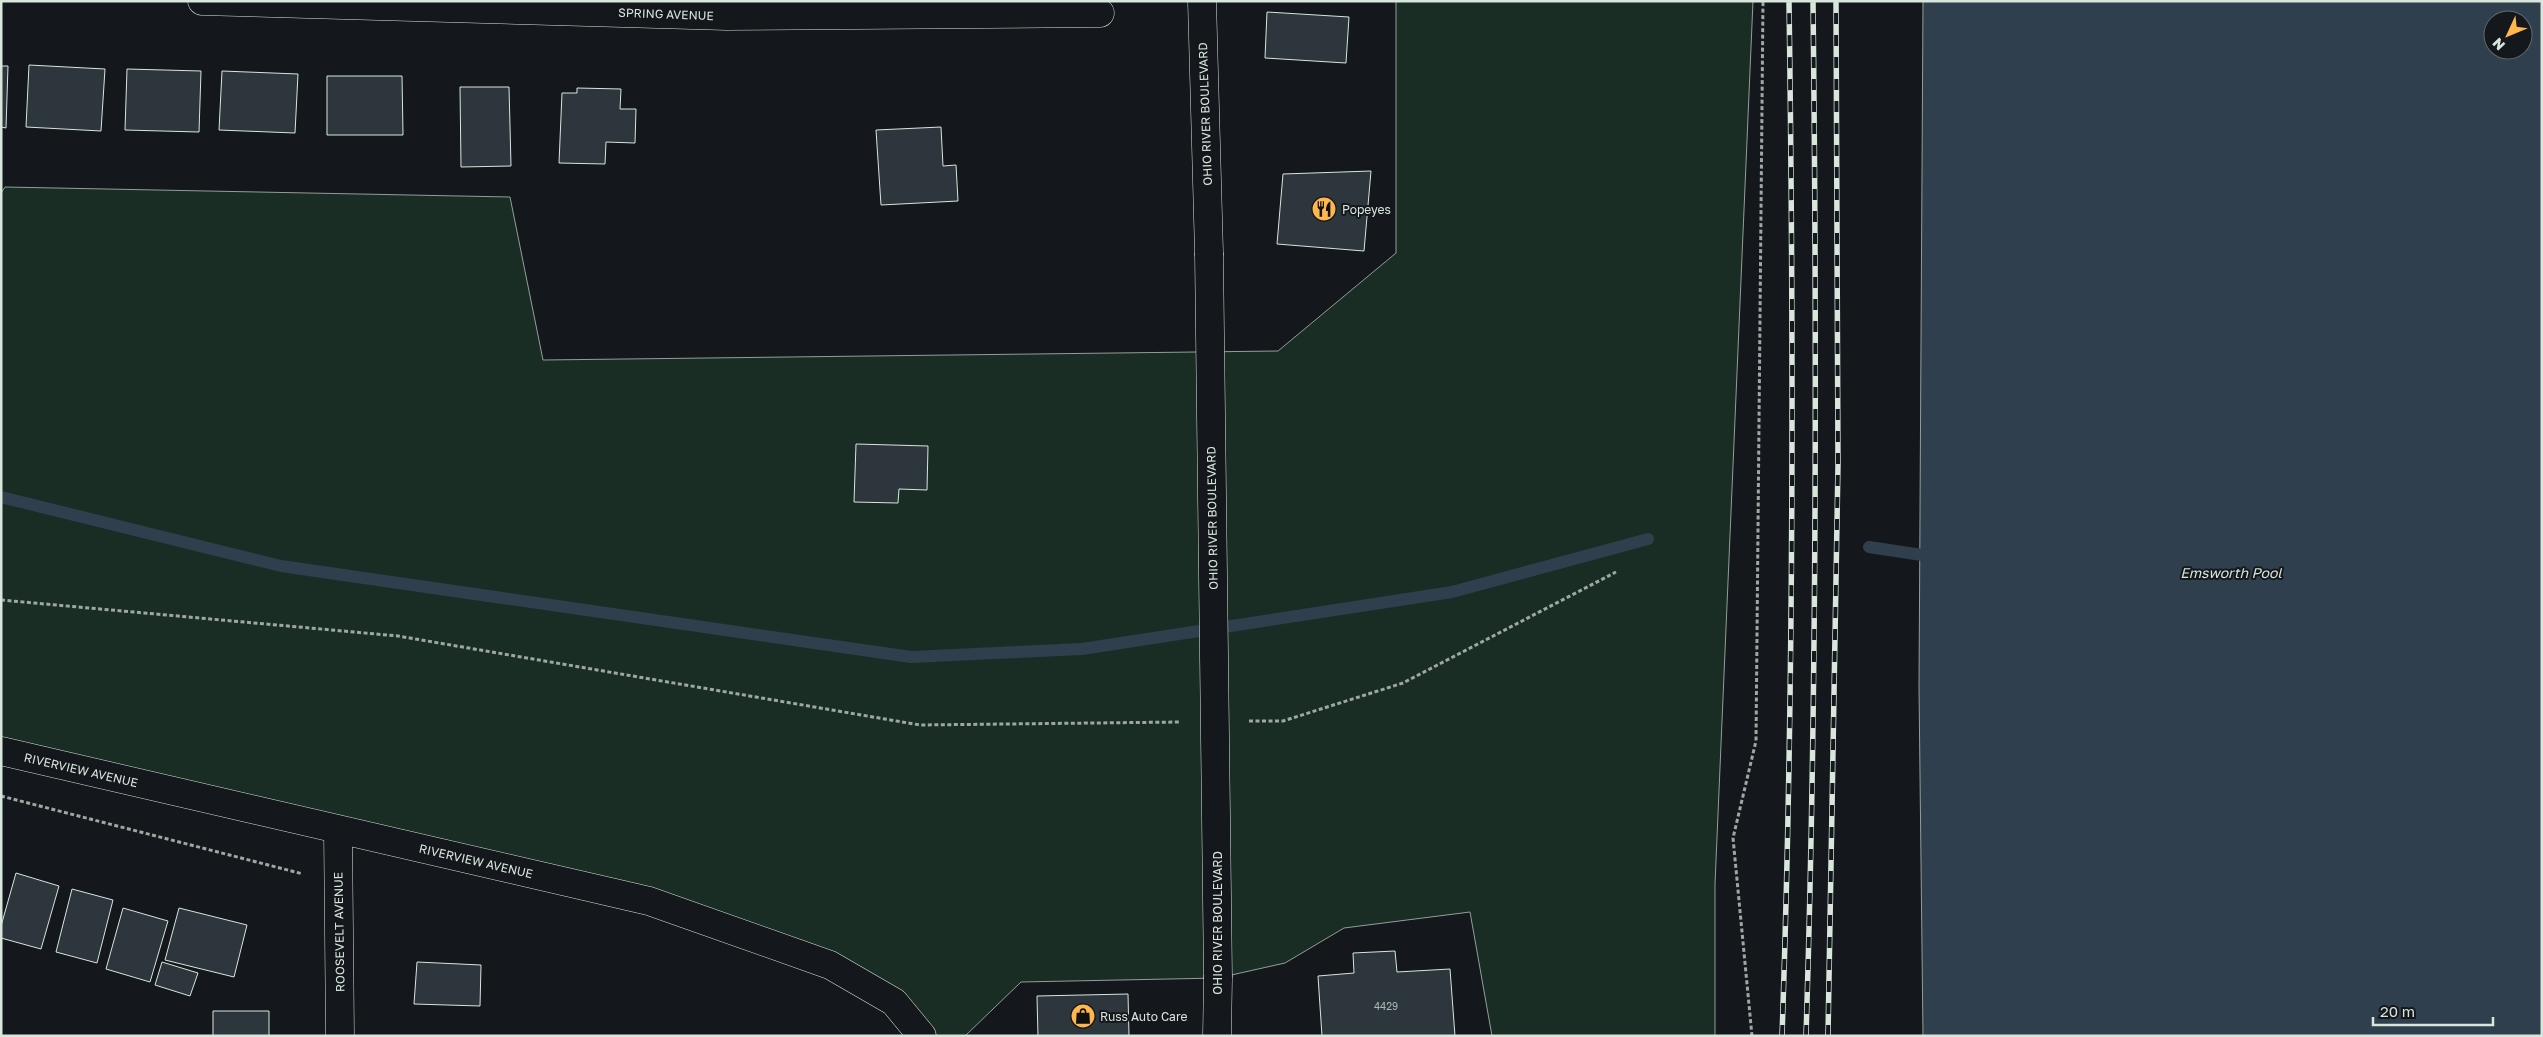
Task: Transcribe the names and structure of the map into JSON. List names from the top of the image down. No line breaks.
{"streets":{"main road":["SPRING AVENUE","OHIO RIVER BOULEVARD","RIVERVIEW AVENUE","ROOSEVELT AVENUE"]},"crossings":[["RIVERVIEW AVENUE","ROOSEVELT AVENUE"]],"water":["Emsworth Pool"],"places":{"restaurant":["Popeyes"],"shop":["Russ Auto Care"]},"house_numbers":["4429"],"scale_bar":"20 m","north":"bottom left"}
